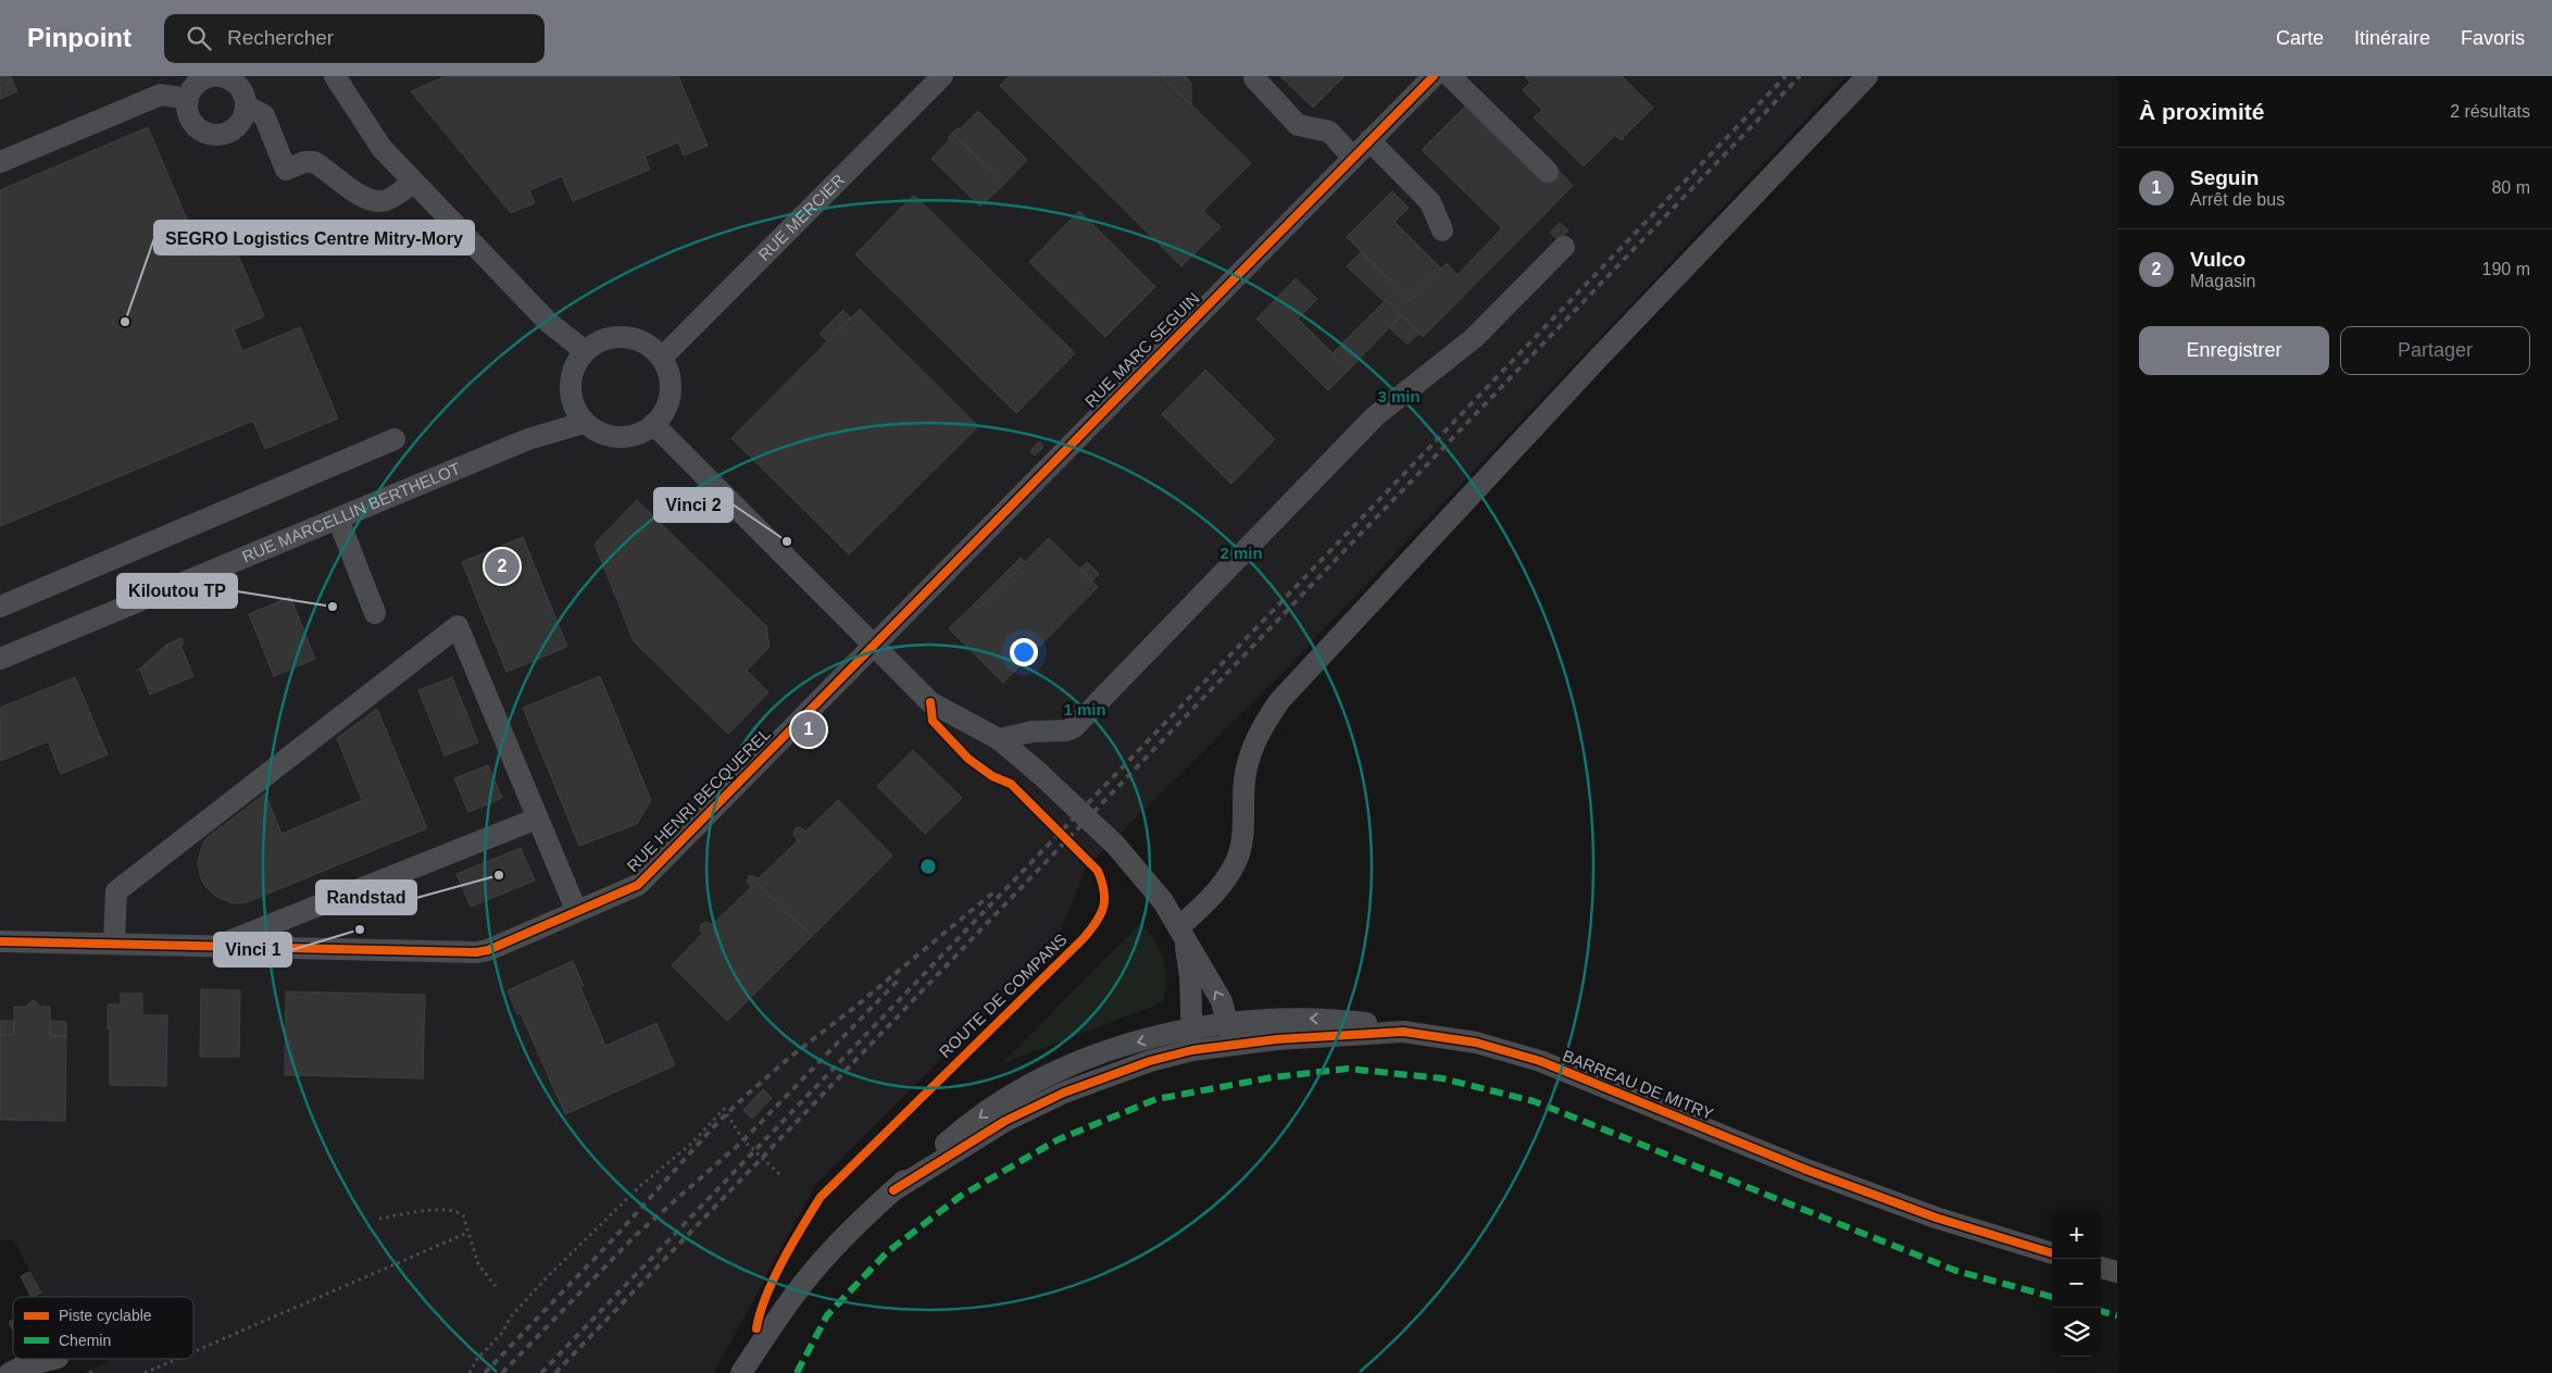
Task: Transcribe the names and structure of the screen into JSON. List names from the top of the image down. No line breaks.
{"streets":{"street":["RUE MERCIER","RUE MARC SEGUIN","RUE MARCELLIN BERTHELOT","RUE HENRI BECQUEREL","BARREAU DE MITRY"],"cycle path":["ROUTE DE COMPANS"]},"crossings":[["RUE MERCIER","RUE MARCELLIN BERTHELOT"],["RUE MARC SEGUIN","RUE HENRI BECQUEREL"]],"places":["SEGRO Logistics Centre Mitry-Mory","Vinci 2","Kiloutou TP","Randstad","Vinci 1"],"legend":["Piste cyclable","Chemin"],"page":{"header":"Pinpoint","search":"Rechercher","nav":["Carte","Itinéraire","Favoris"],"heading":["À proximité","2 résultats"],"list":[{"mark":"1","name":"Seguin","note":"Arrêt de bus","value":"80 m"},{"mark":"2","name":"Vulco","note":"Magasin","value":"190 m"}],"buttons":["Enregistrer","Partager"],"pins":["2","1"],"map_buttons":["+","−"]},"rings":["3 min","2 min","1 min"]}
